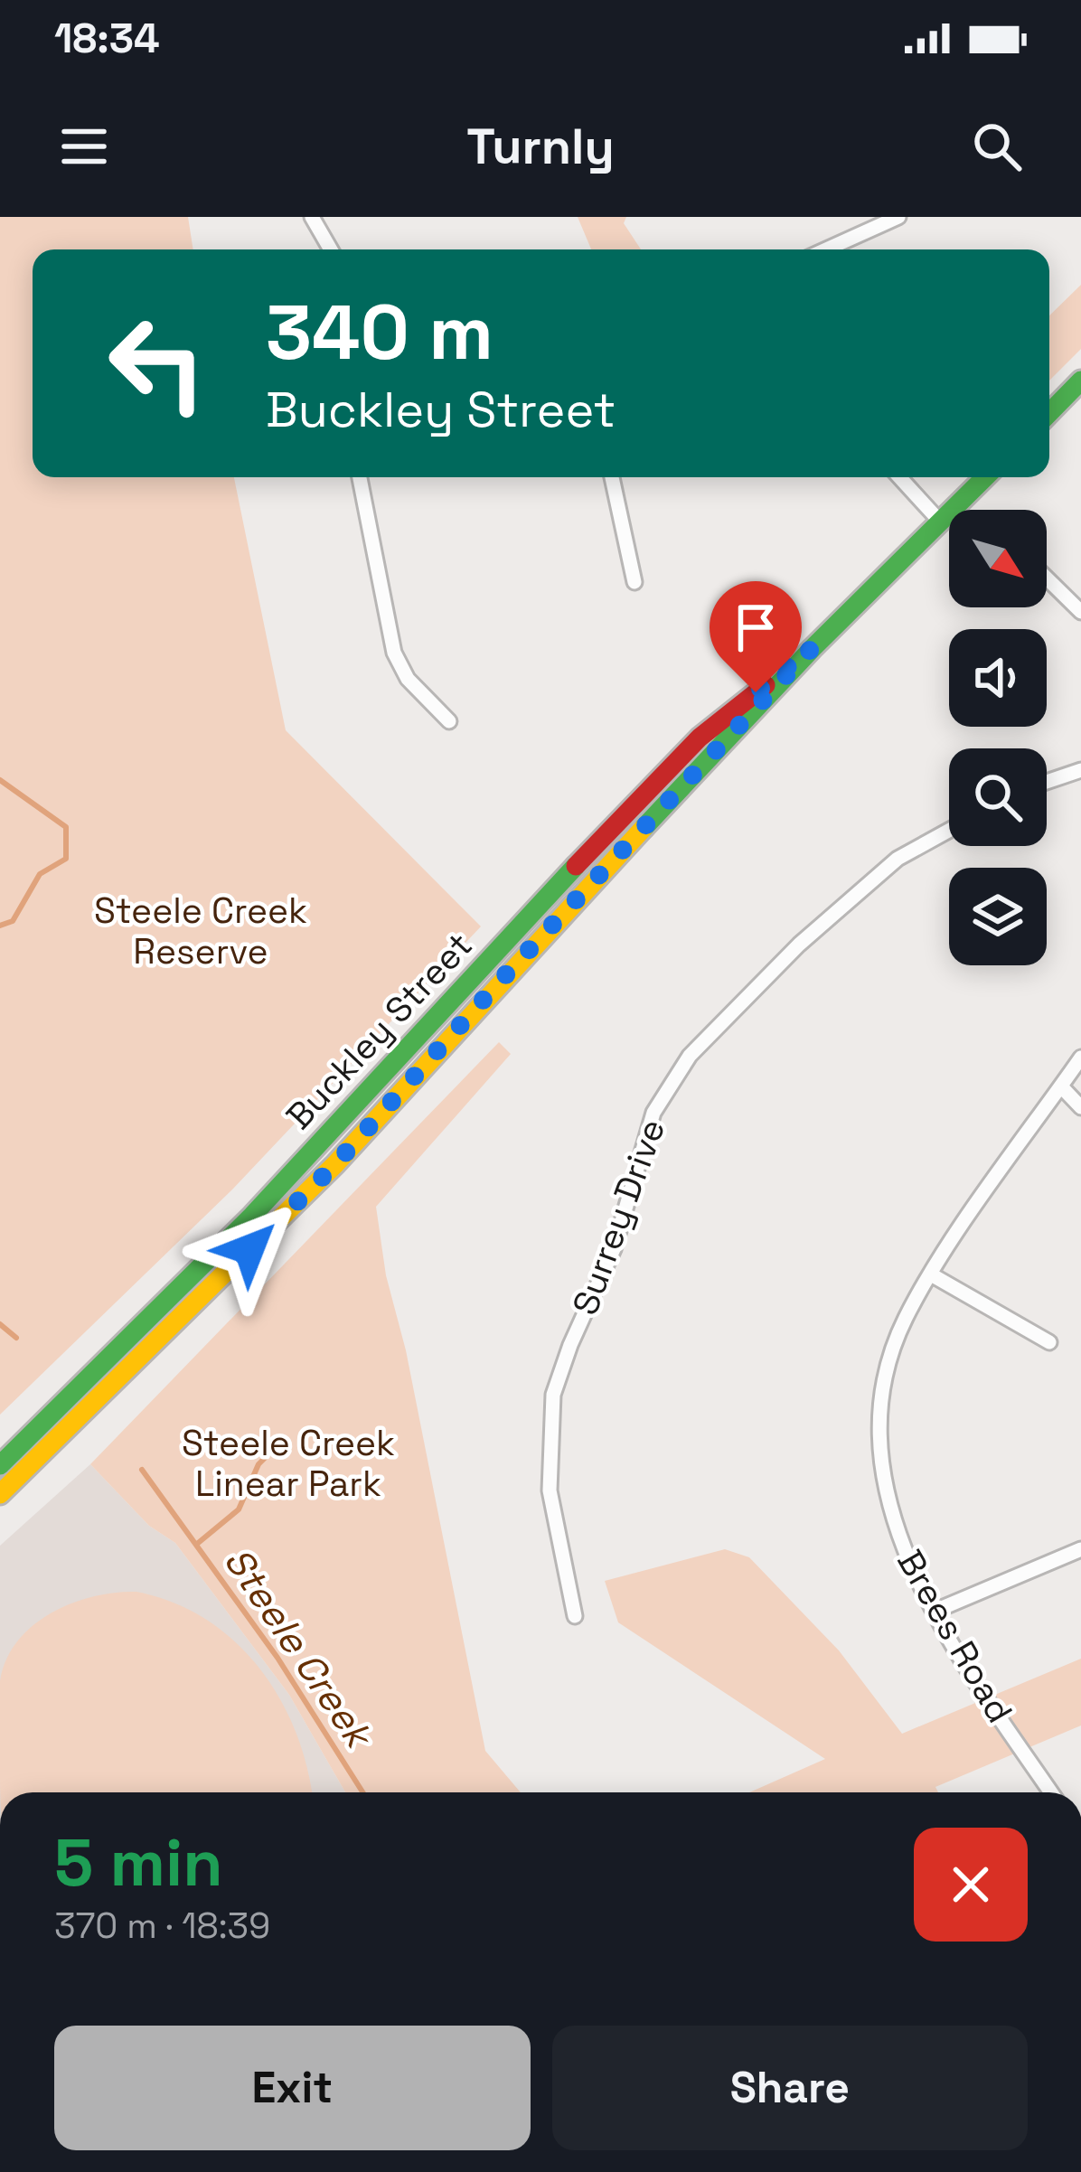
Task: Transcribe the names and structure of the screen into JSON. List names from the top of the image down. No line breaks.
{"streets":{"main road":["Buckley Street"],"street":["Surrey Drive","Brees Road"]},"water":["Steele Creek"],"parks":["Steele Creek Reserve","Steele Creek Linear Park"],"north":"bottom right","page":{"status":"18:34","header":"Turnly","turn":["340 m","Buckley Street"],"heading":["5 min","370 m · 18:39"],"buttons":["Exit","Share"]}}
